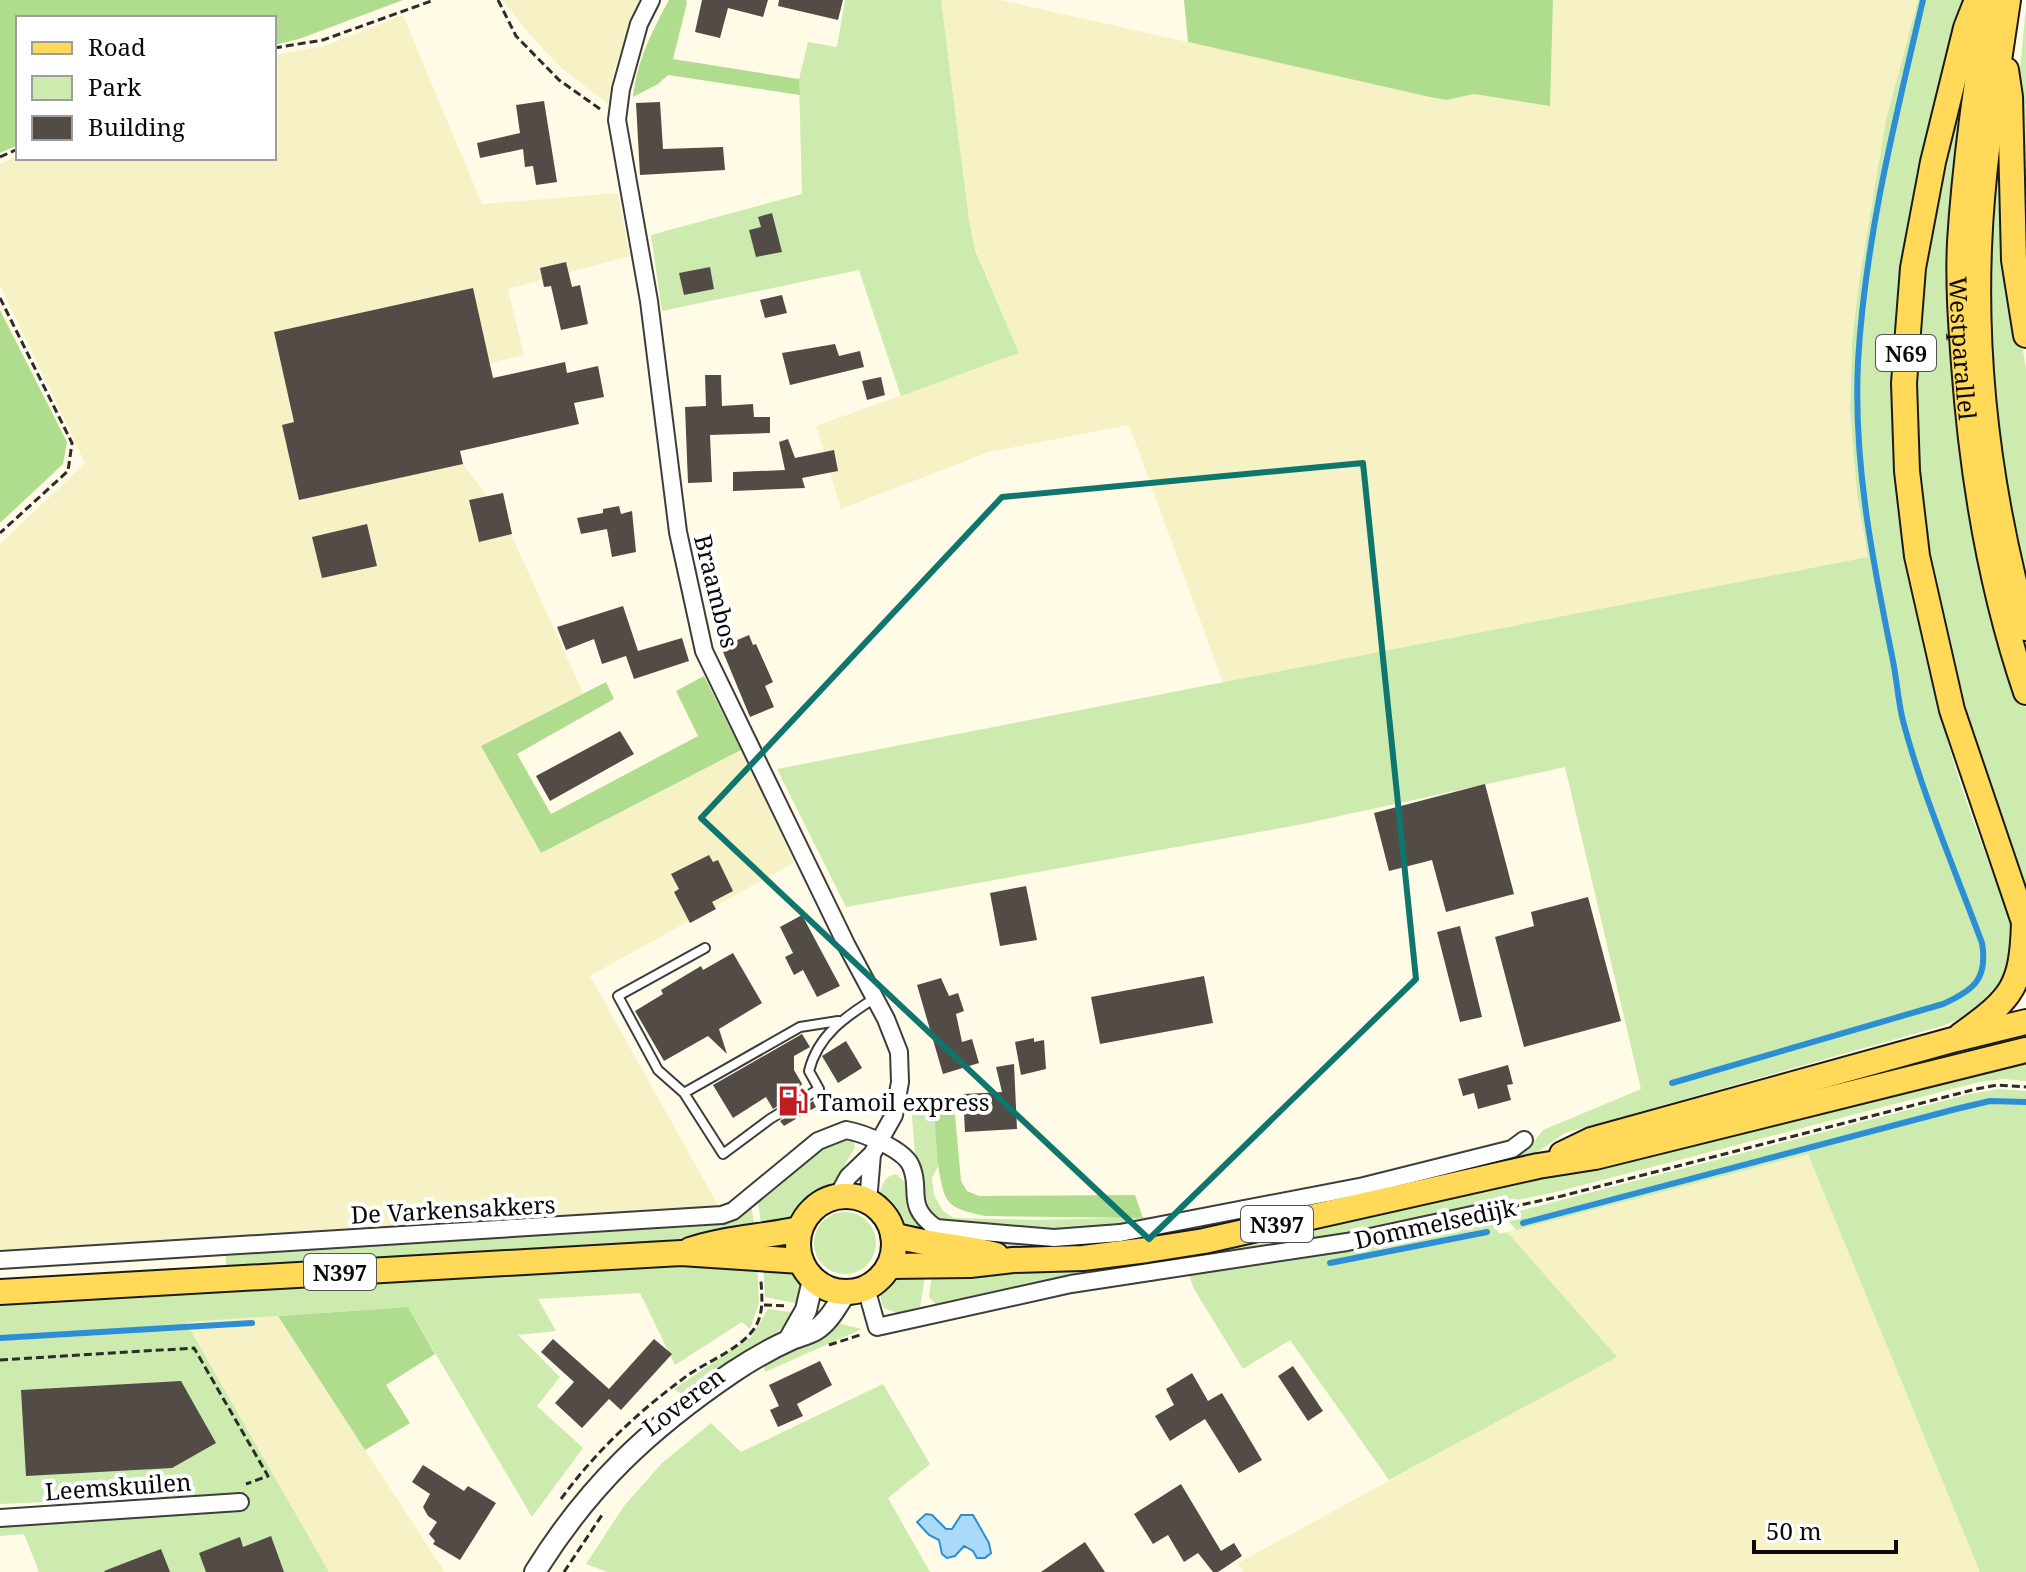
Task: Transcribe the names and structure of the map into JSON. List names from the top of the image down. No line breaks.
{"streets":{"main road":["Westparallel","N69","Dommelsedijk","N397"],"street":["Braambos","De Varkensakkers","Loveren","Leemskuilen"]},"crossings":[["N69","Dommelsedijk"],["Braambos","De Varkensakkers"],["Braambos","Dommelsedijk"],["Braambos","N397"],["Braambos","Loveren"],["Dommelsedijk","N397"],["Dommelsedijk","Loveren"],["N397","Loveren"]],"places":{"fuel station":["Tamoil express"]},"legend":["Road","Park","Building"],"scale_bar":"50 m"}
